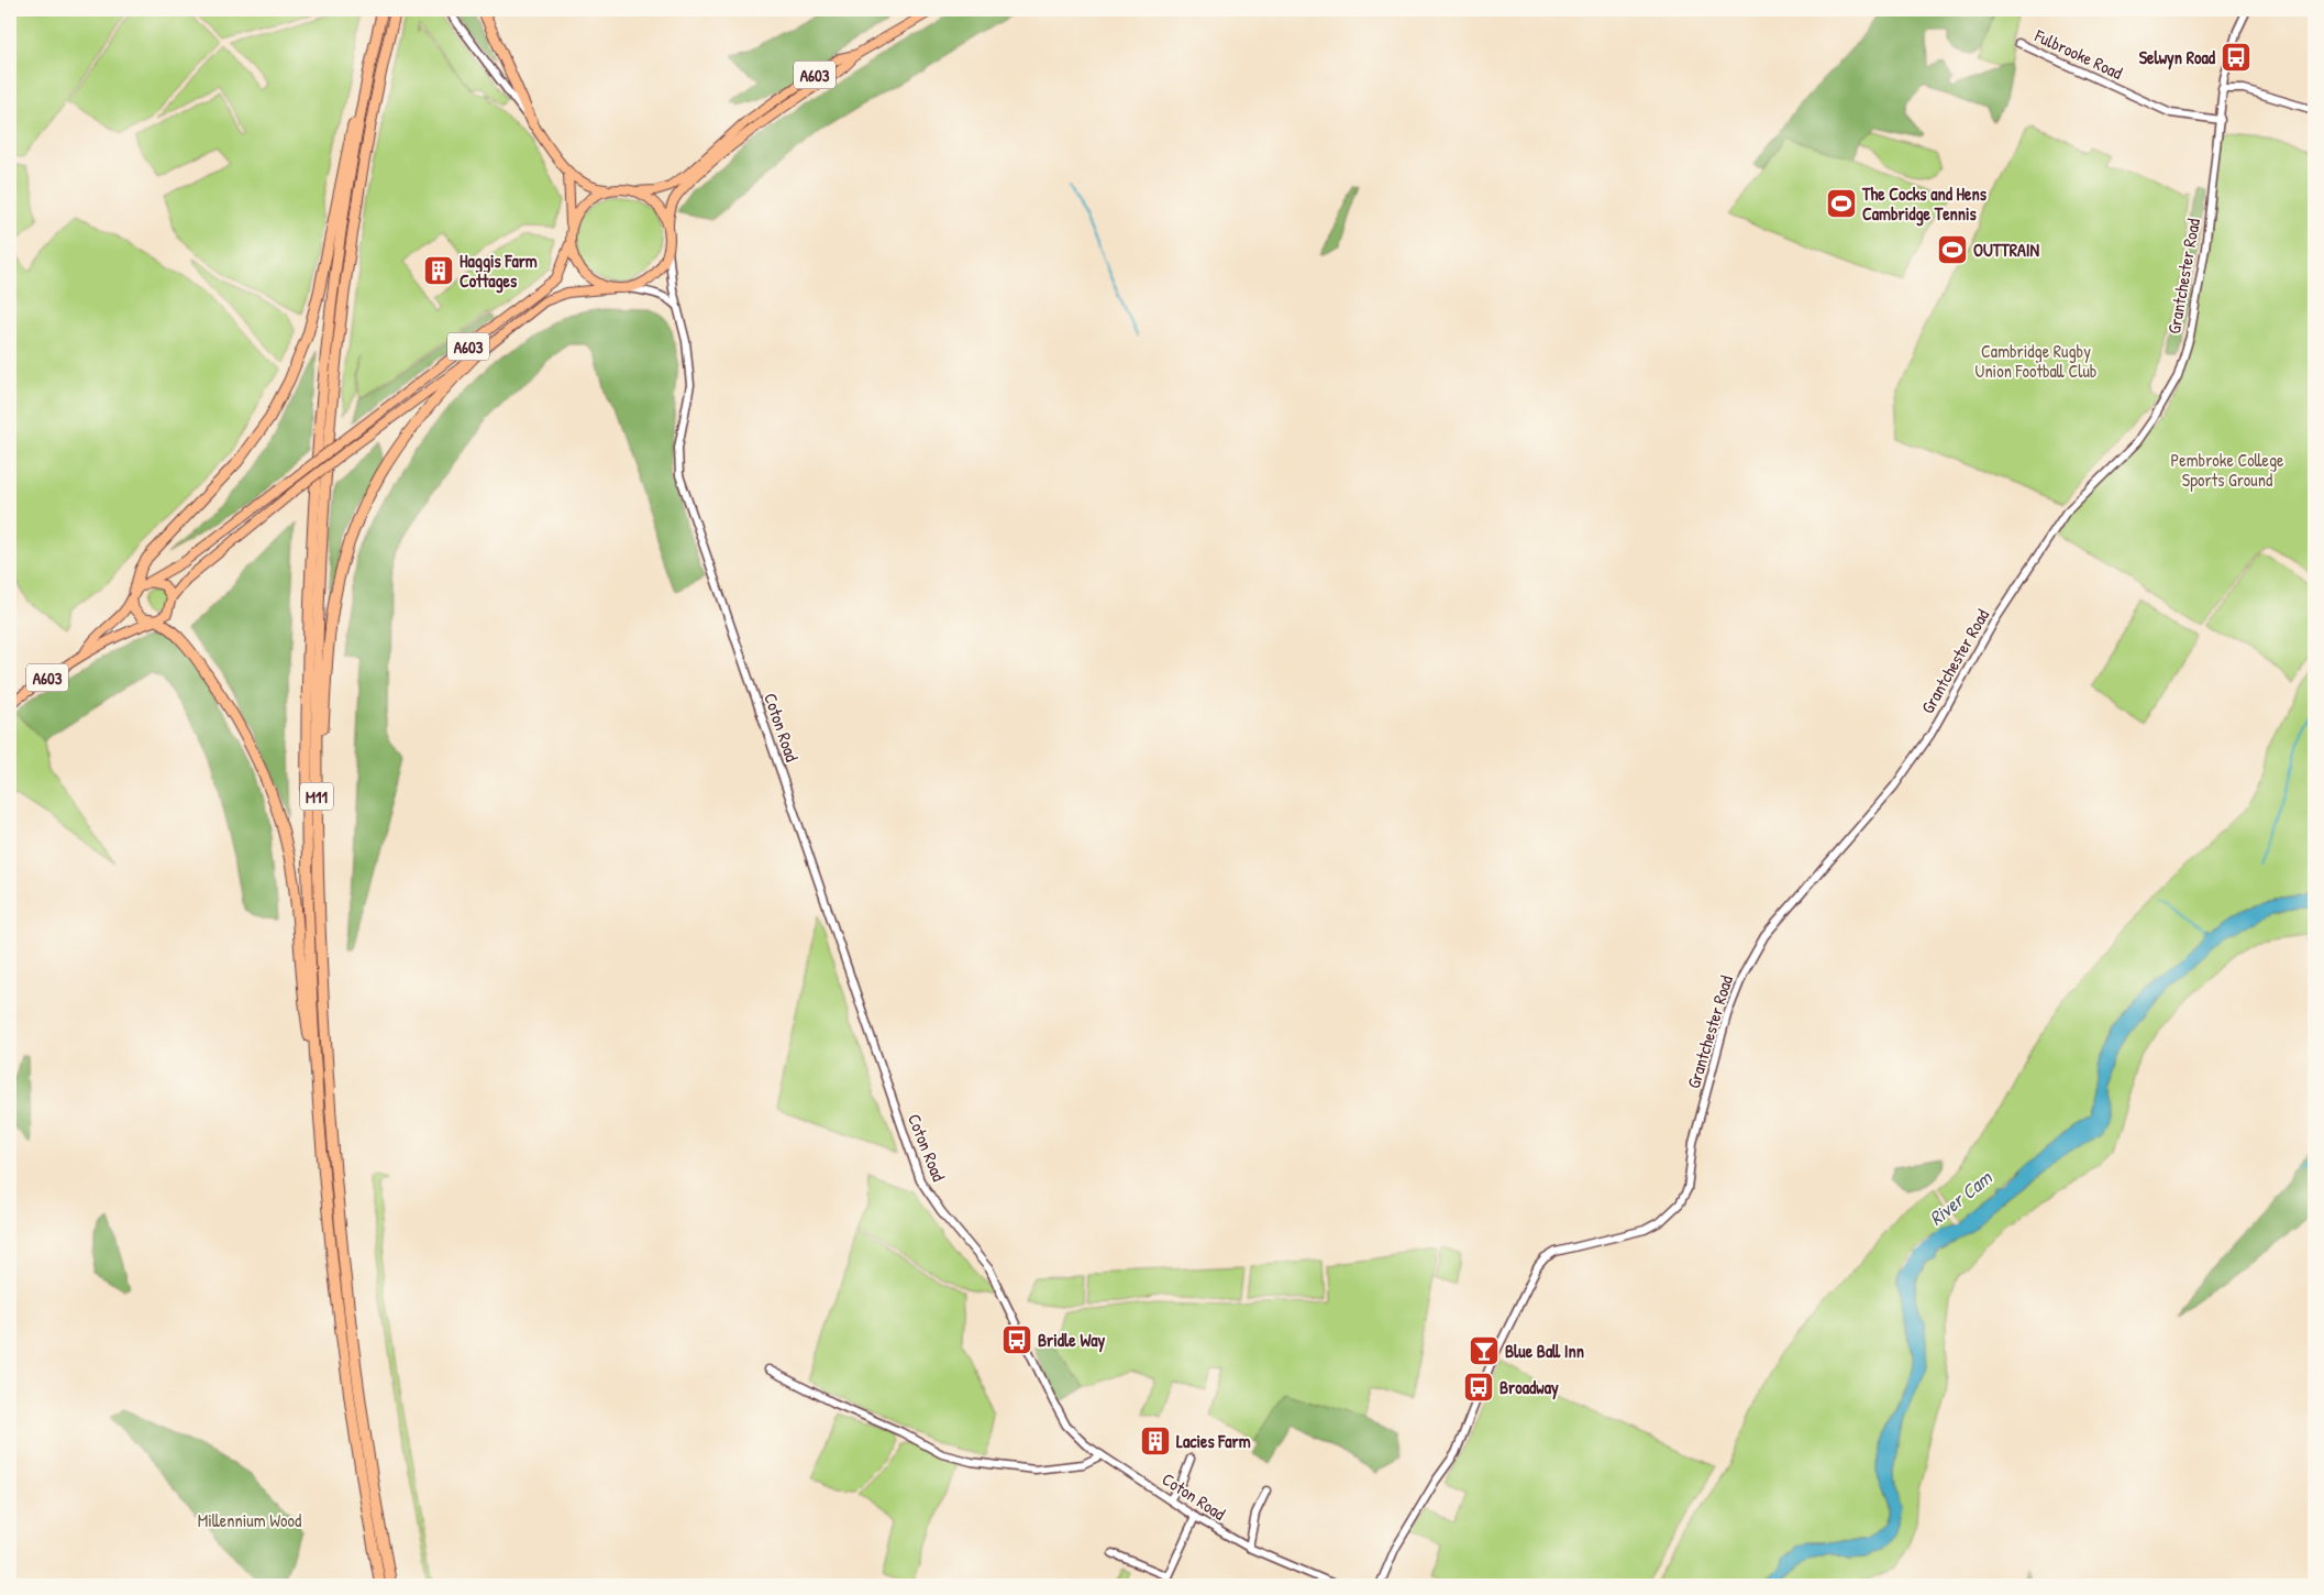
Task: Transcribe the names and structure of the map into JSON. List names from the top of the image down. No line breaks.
{"streets":{"highway":["M11"],"main road":["A603"],"street":["Fulbrooke Road","Grantchester Road","Coton Road"]},"crossings":[["Fulbrooke Road","Grantchester Road"],["A603","Coton Road"]],"water":["River Cam"],"parks":["Cambridge Rugby Union Football Club","Pembroke College Sports Ground","Millennium Wood"],"places":{"bus stop":["Selwyn Road","Bridle Way","Broadway"],"sports":["The Cocks and Hens Cambridge Tennis","OUTTRAIN"],"building":["Haggis Farm Cottages","Lacies Farm"],"bar":["Blue Ball Inn"]}}
